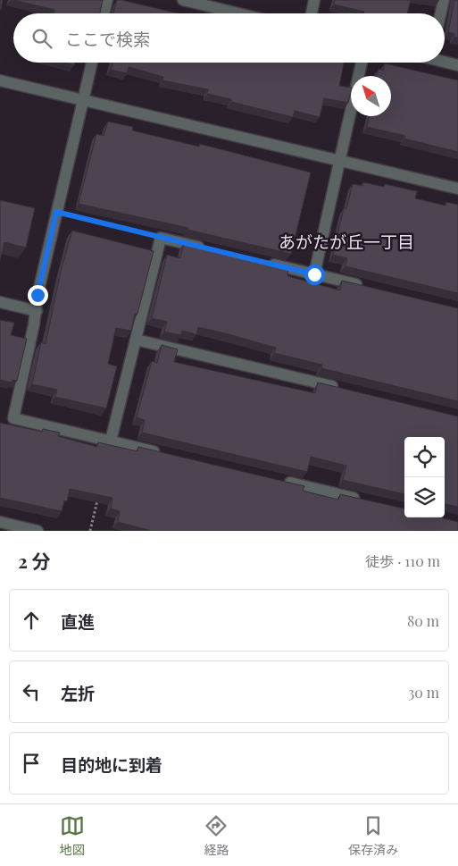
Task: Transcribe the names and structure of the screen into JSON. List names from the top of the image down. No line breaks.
{"districts":["あがたが丘一丁目"],"north":"top left","page":{"search":"ここで検索","heading":["2 分","徒歩 · 110 m"],"list":[["直進","80 m"],["左折","30 m"],"目的地に到着"],"nav":["地図","経路","保存済み"]}}
